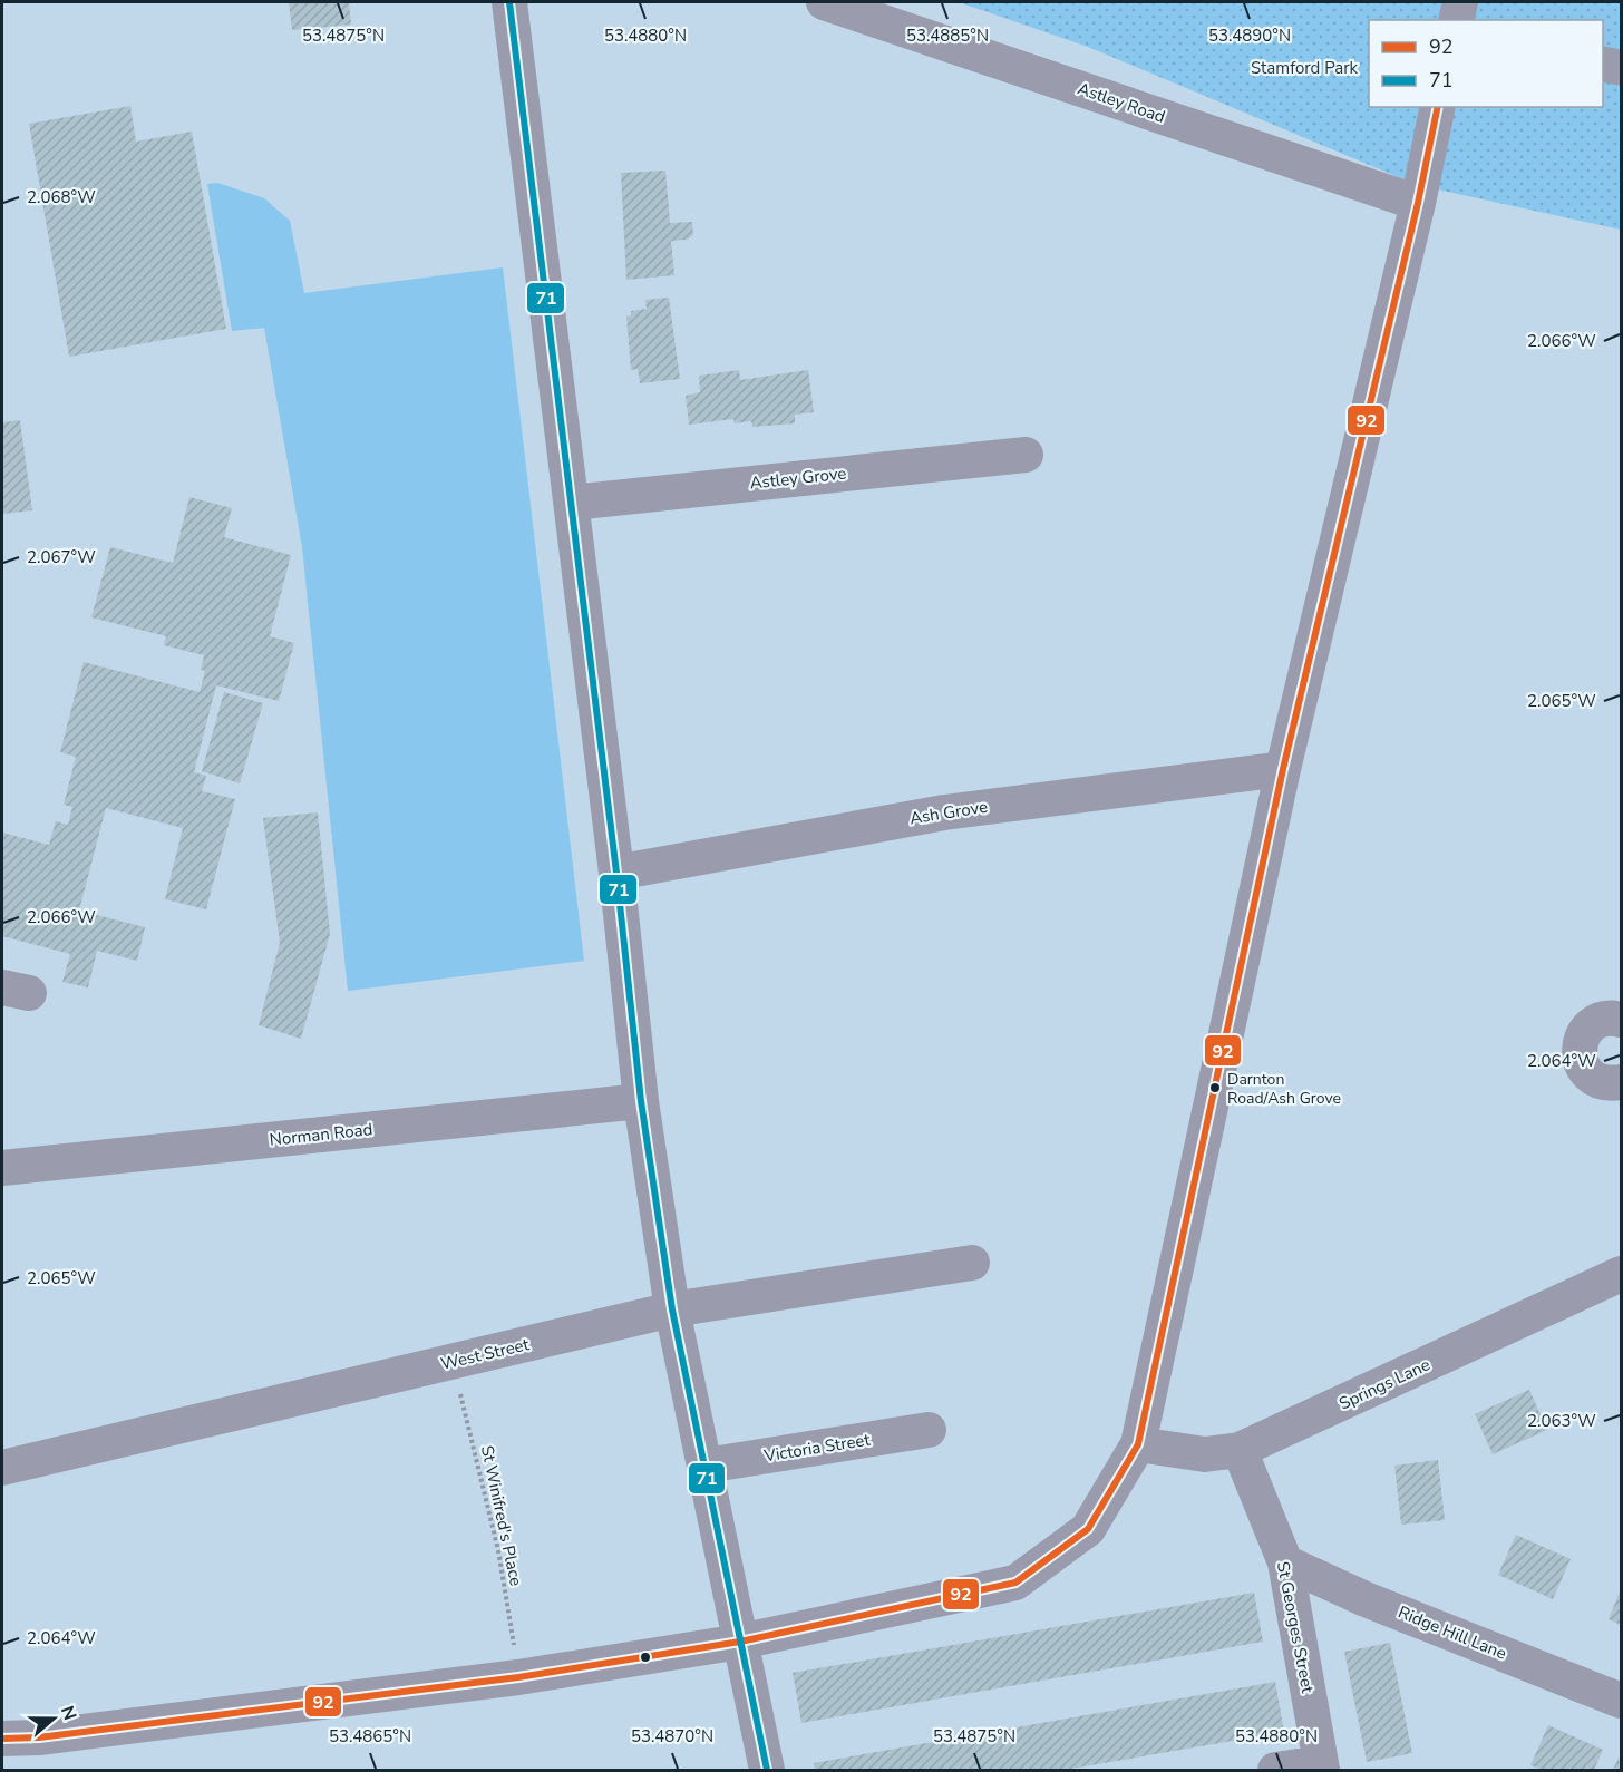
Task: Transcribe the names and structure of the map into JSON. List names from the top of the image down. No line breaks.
{"streets":{"street":["Astley Road","Astley Grove","Ash Grove","Norman Road","West Street","Springs Lane","Victoria Street","St Georges Street","Ridge Hill Lane"],"path":["St Winifred's Place"]},"crossings":[["West Street","St Winifred's Place"],["Springs Lane","St Georges Street"],["St Georges Street","Ridge Hill Lane"]],"parks":["Stamford Park"],"places":["Darnton Road/Ash Grove"],"lines":["transit line 71","transit line 92"],"legend":["92","71"],"north":"right","coordinates":["53.4890°N","53.4875°N","53.4880°N","53.4885°N","2.068°W","2.066°W","2.067°W","2.065°W","2.064°W","2.063°W","53.4865°N","53.4870°N"]}
